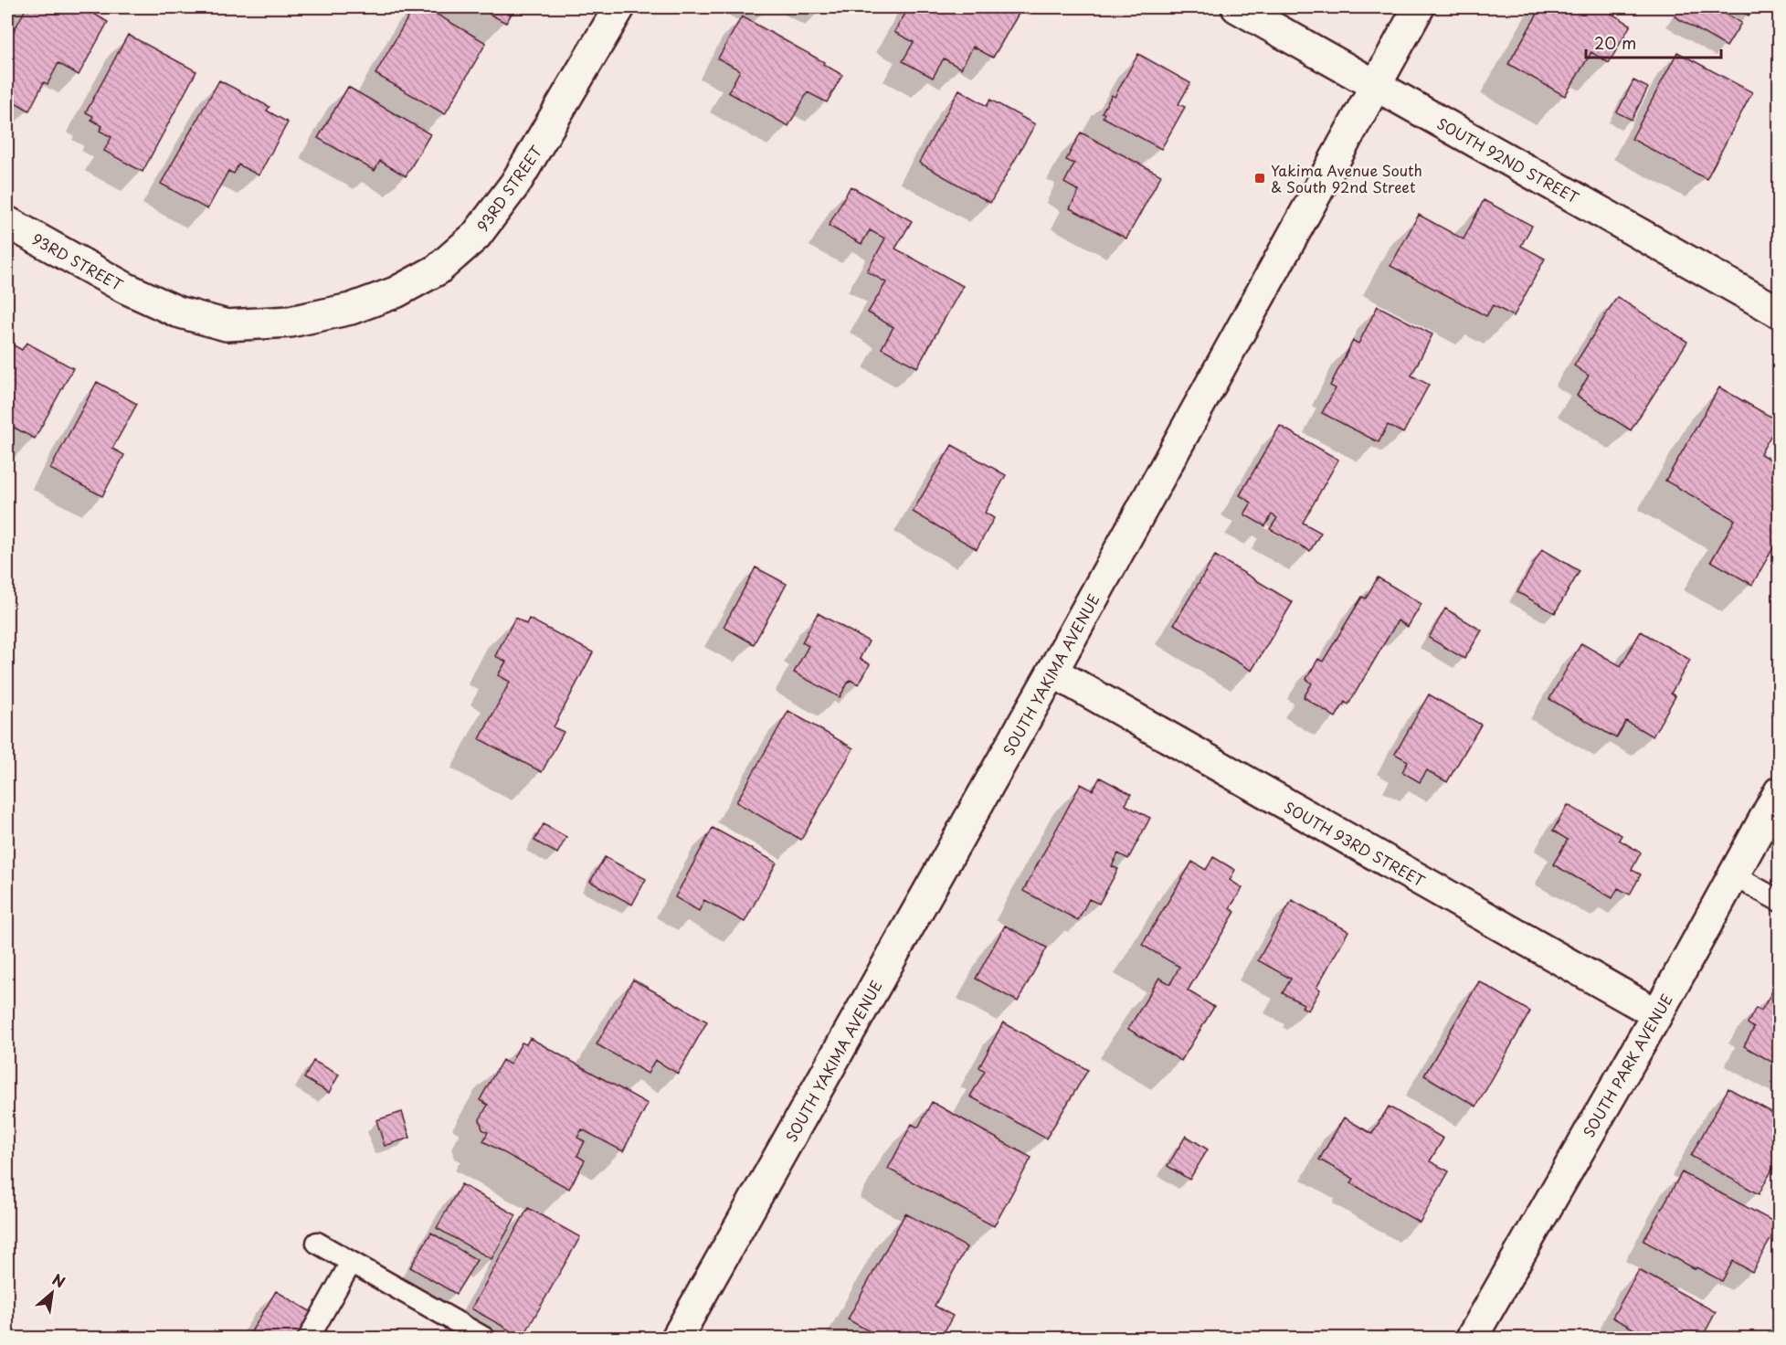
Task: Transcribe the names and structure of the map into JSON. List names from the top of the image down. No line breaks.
{"streets":{"street":["SOUTH 92ND STREET","93RD STREET","SOUTH YAKIMA AVENUE","SOUTH 93RD STREET","SOUTH PARK AVENUE"]},"crossings":[["SOUTH 92ND STREET","SOUTH YAKIMA AVENUE"],["SOUTH YAKIMA AVENUE","SOUTH 93RD STREET"],["SOUTH 93RD STREET","SOUTH PARK AVENUE"]],"places":{"transit":["Yakima Avenue South & South 92nd Street"]},"scale_bar":"20 m","north":"top right"}
